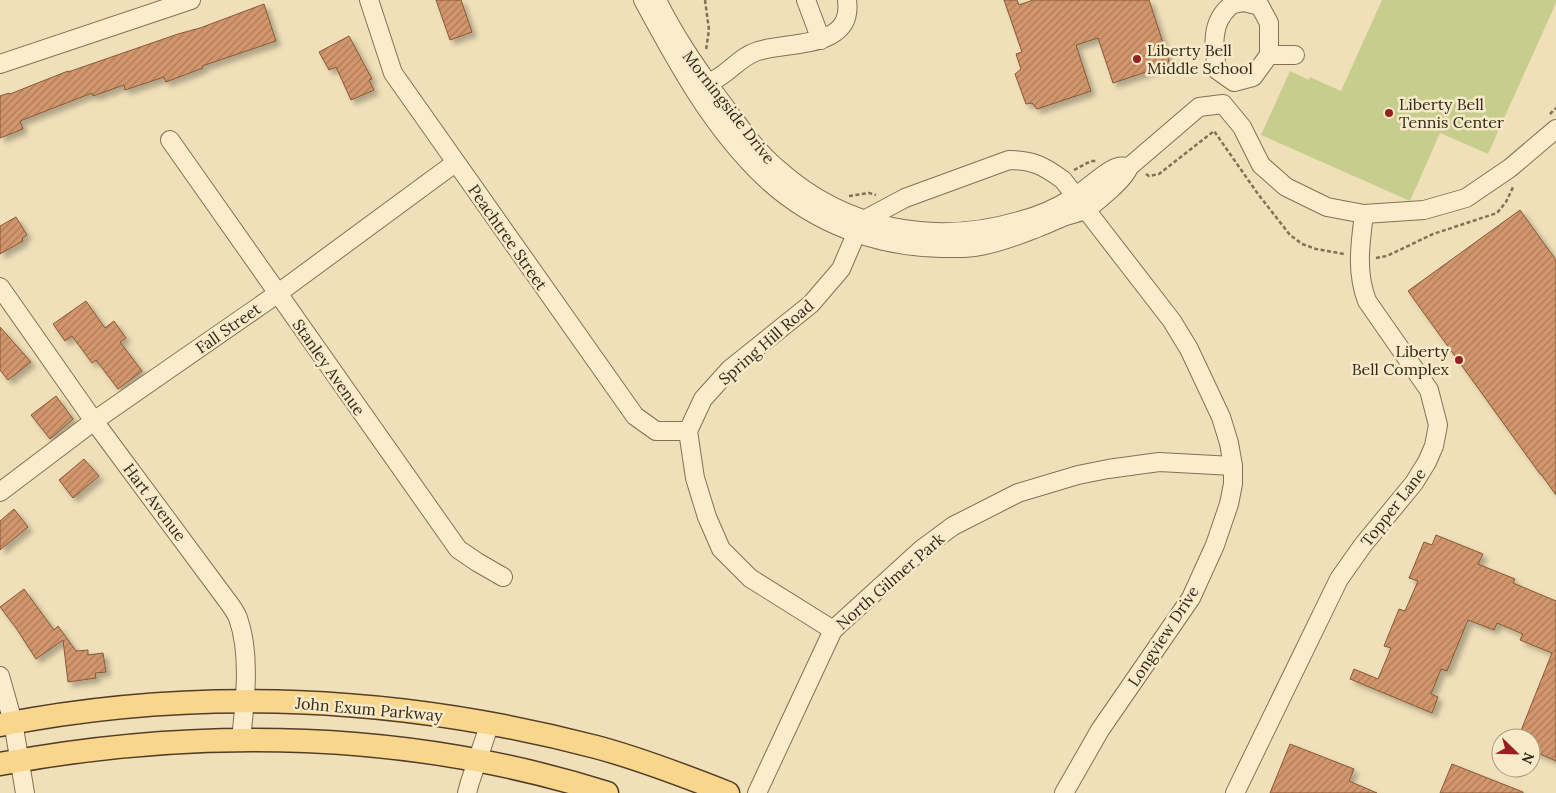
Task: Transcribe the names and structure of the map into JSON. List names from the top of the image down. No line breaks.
{"streets":{"main road":["John Exum Parkway"],"street":["Morningside Drive","Peachtree Street","Fall Street","Spring Hill Road","Stanley Avenue","Hart Avenue","Topper Lane","North Gilmer Park","Longview Drive"]},"crossings":[["Morningside Drive","Spring Hill Road"],["Morningside Drive","Longview Drive"],["Peachtree Street","Fall Street"],["Peachtree Street","Spring Hill Road"],["Fall Street","Stanley Avenue"],["Fall Street","Hart Avenue"],["Spring Hill Road","Longview Drive"],["Hart Avenue","John Exum Parkway"],["North Gilmer Park","Longview Drive"]],"places":["Liberty Bell Middle School","Liberty Bell Tennis Center","Liberty Bell Complex"],"north":"bottom right"}
